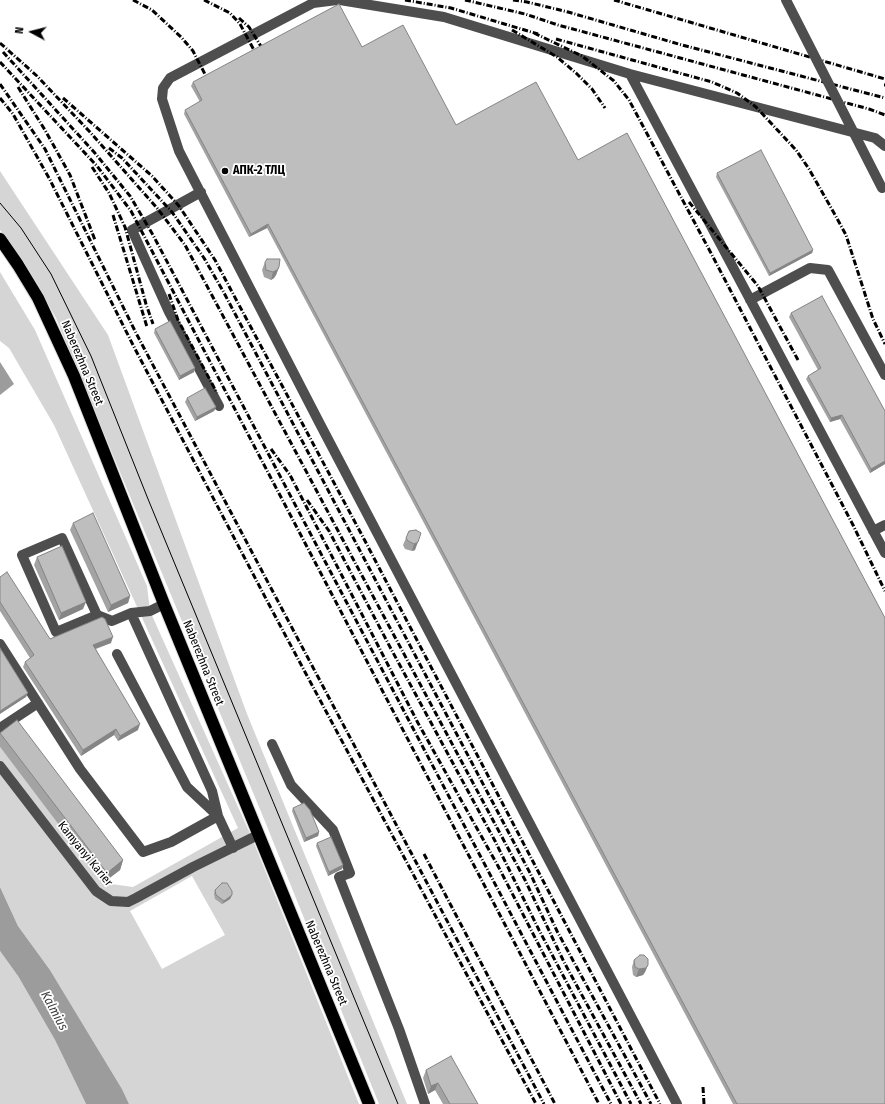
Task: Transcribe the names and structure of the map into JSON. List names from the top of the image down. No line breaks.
{"streets":{"highway":["Naberezhna Street"],"street":["Kamyanyi Karier"]},"crossings":[["Naberezhna Street","Kamyanyi Karier"]],"water":["Kalmius"],"places":["АПК-2 ТЛЦ"],"north":"left"}
